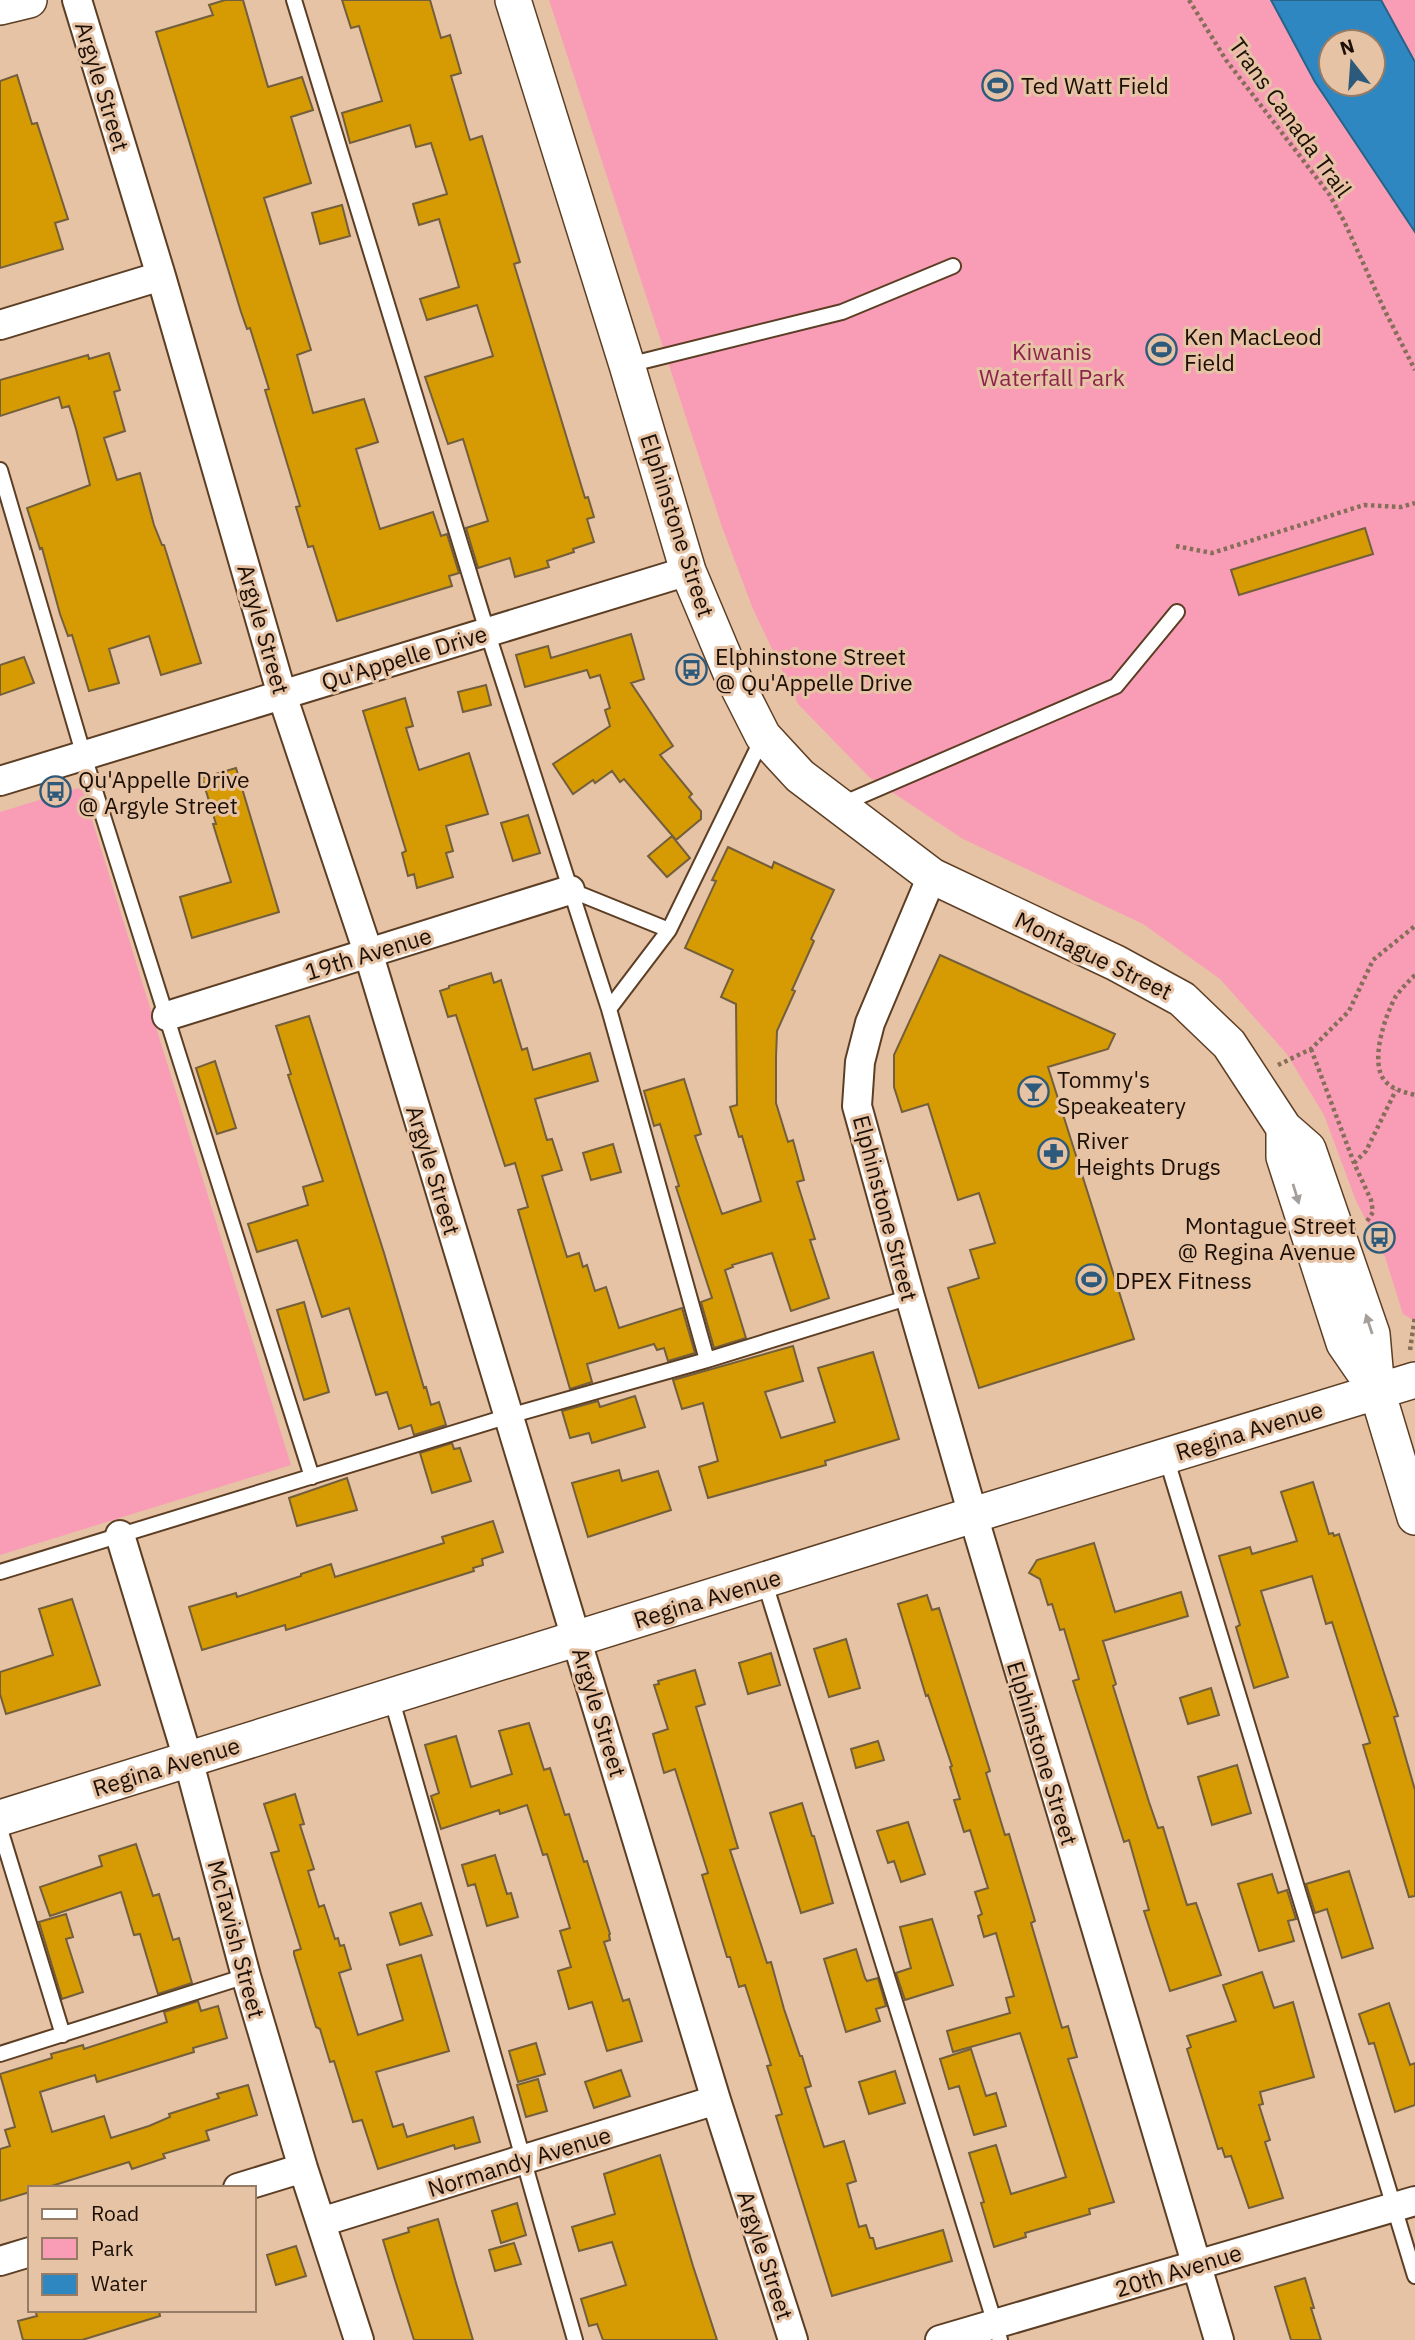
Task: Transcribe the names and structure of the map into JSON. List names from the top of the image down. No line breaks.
{"streets":{"street":["Argyle Street","Elphinstone Street","Qu'Appelle Drive","19th Avenue","Montague Street","Regina Avenue","McTavish Street","Normandy Avenue","20th Avenue"],"path":["Trans Canada Trail"]},"crossings":[["Argyle Street","Qu'Appelle Drive"],["Argyle Street","19th Avenue"],["Argyle Street","Regina Avenue"],["Argyle Street","Normandy Avenue"],["Elphinstone Street","Qu'Appelle Drive"],["Elphinstone Street","Montague Street"],["Elphinstone Street","Regina Avenue"],["Elphinstone Street","20th Avenue"],["Montague Street","Regina Avenue"],["Regina Avenue","McTavish Street"],["McTavish Street","Normandy Avenue"]],"parks":["Kiwanis Waterfall Park"],"places":{"sports":["Ted Watt Field","Ken MacLeod Field","DPEX Fitness"],"bus stop":["Elphinstone Street @ Qu'Appelle Drive","Qu'Appelle Drive @ Argyle Street","Montague Street @ Regina Avenue"],"bar":["Tommy's Speakeatery"],"pharmacy":["River Heights Drugs"]},"legend":["Road","Park","Water"],"north":"top"}
